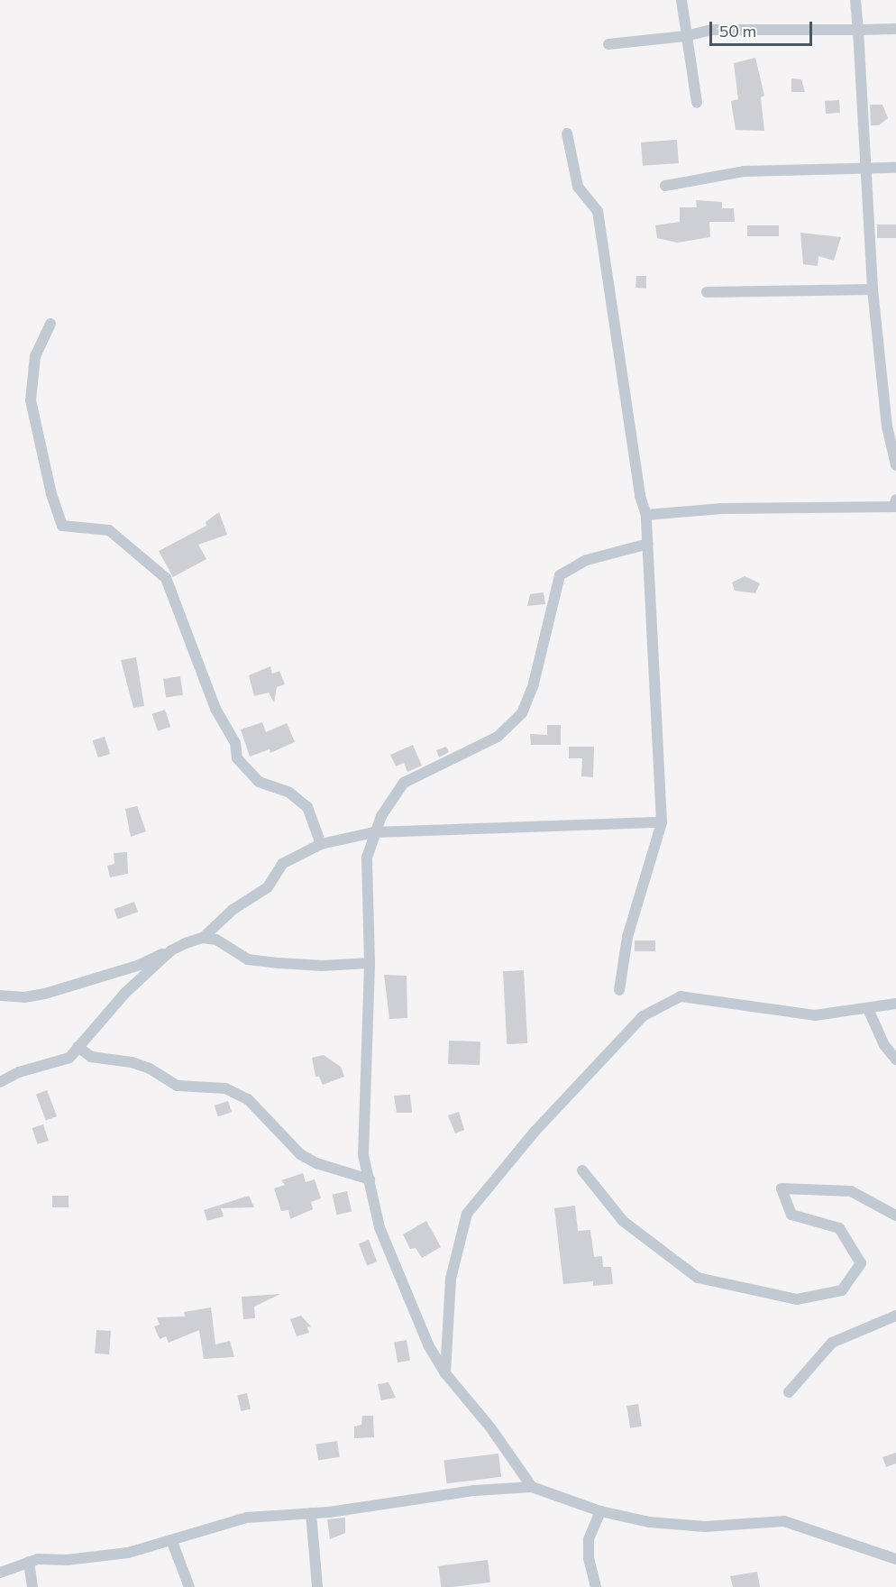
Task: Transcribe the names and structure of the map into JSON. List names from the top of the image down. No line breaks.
{"scale_bar":"50 m"}
